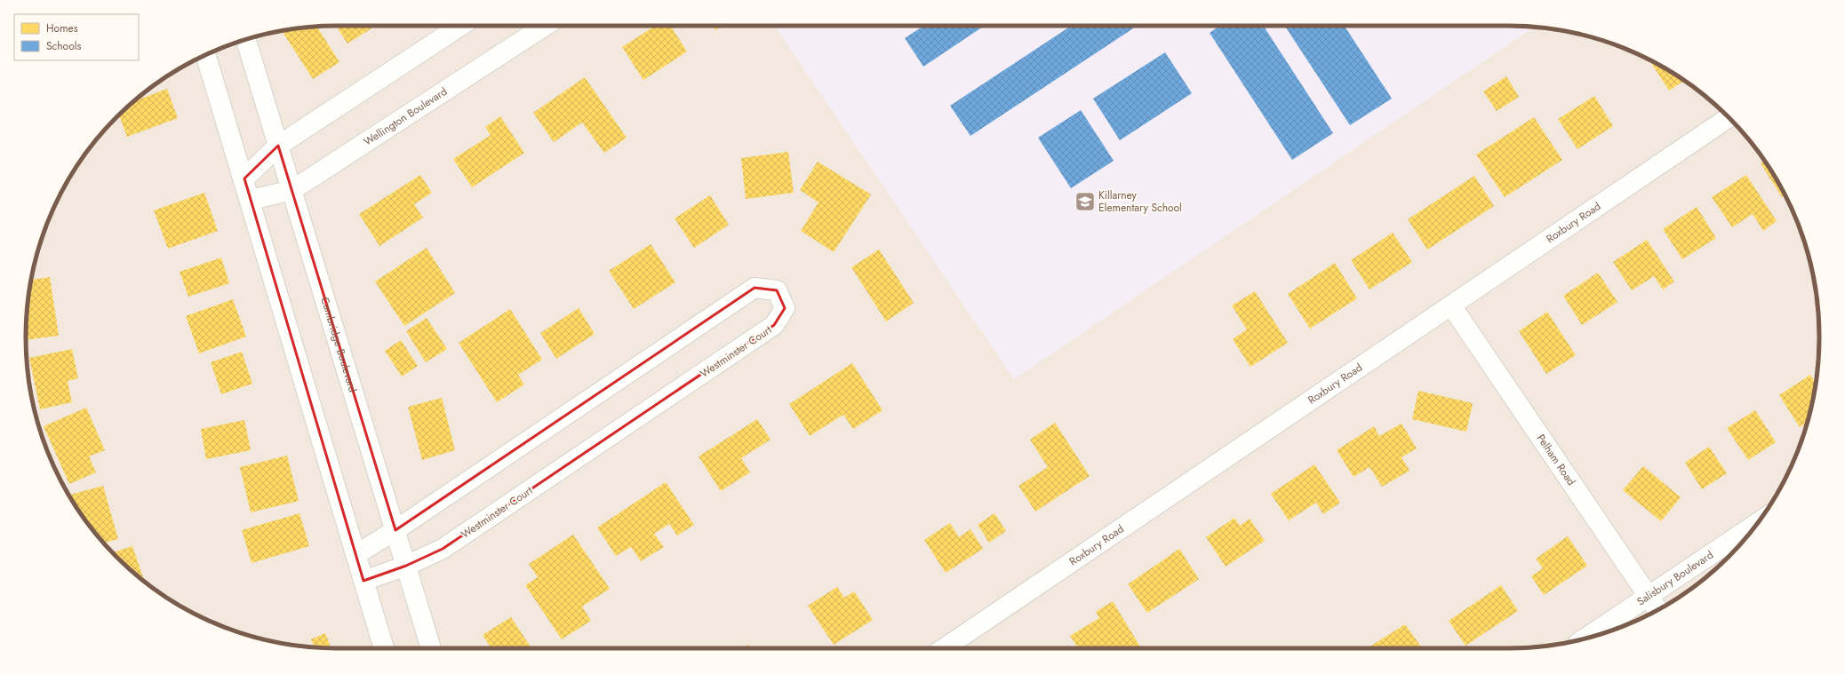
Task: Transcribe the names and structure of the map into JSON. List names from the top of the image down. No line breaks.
{"streets":{"street":["Wellington Boulevard","Roxbury Road","Cambridge Boulevard","Westminster Court","Pelham Road","Salisbury Boulevard"]},"crossings":[["Wellington Boulevard","Cambridge Boulevard"],["Roxbury Road","Pelham Road"],["Cambridge Boulevard","Westminster Court"],["Pelham Road","Salisbury Boulevard"]],"places":{"school or university":["Killarney Elementary School"]},"legend":["Homes","Schools"]}
